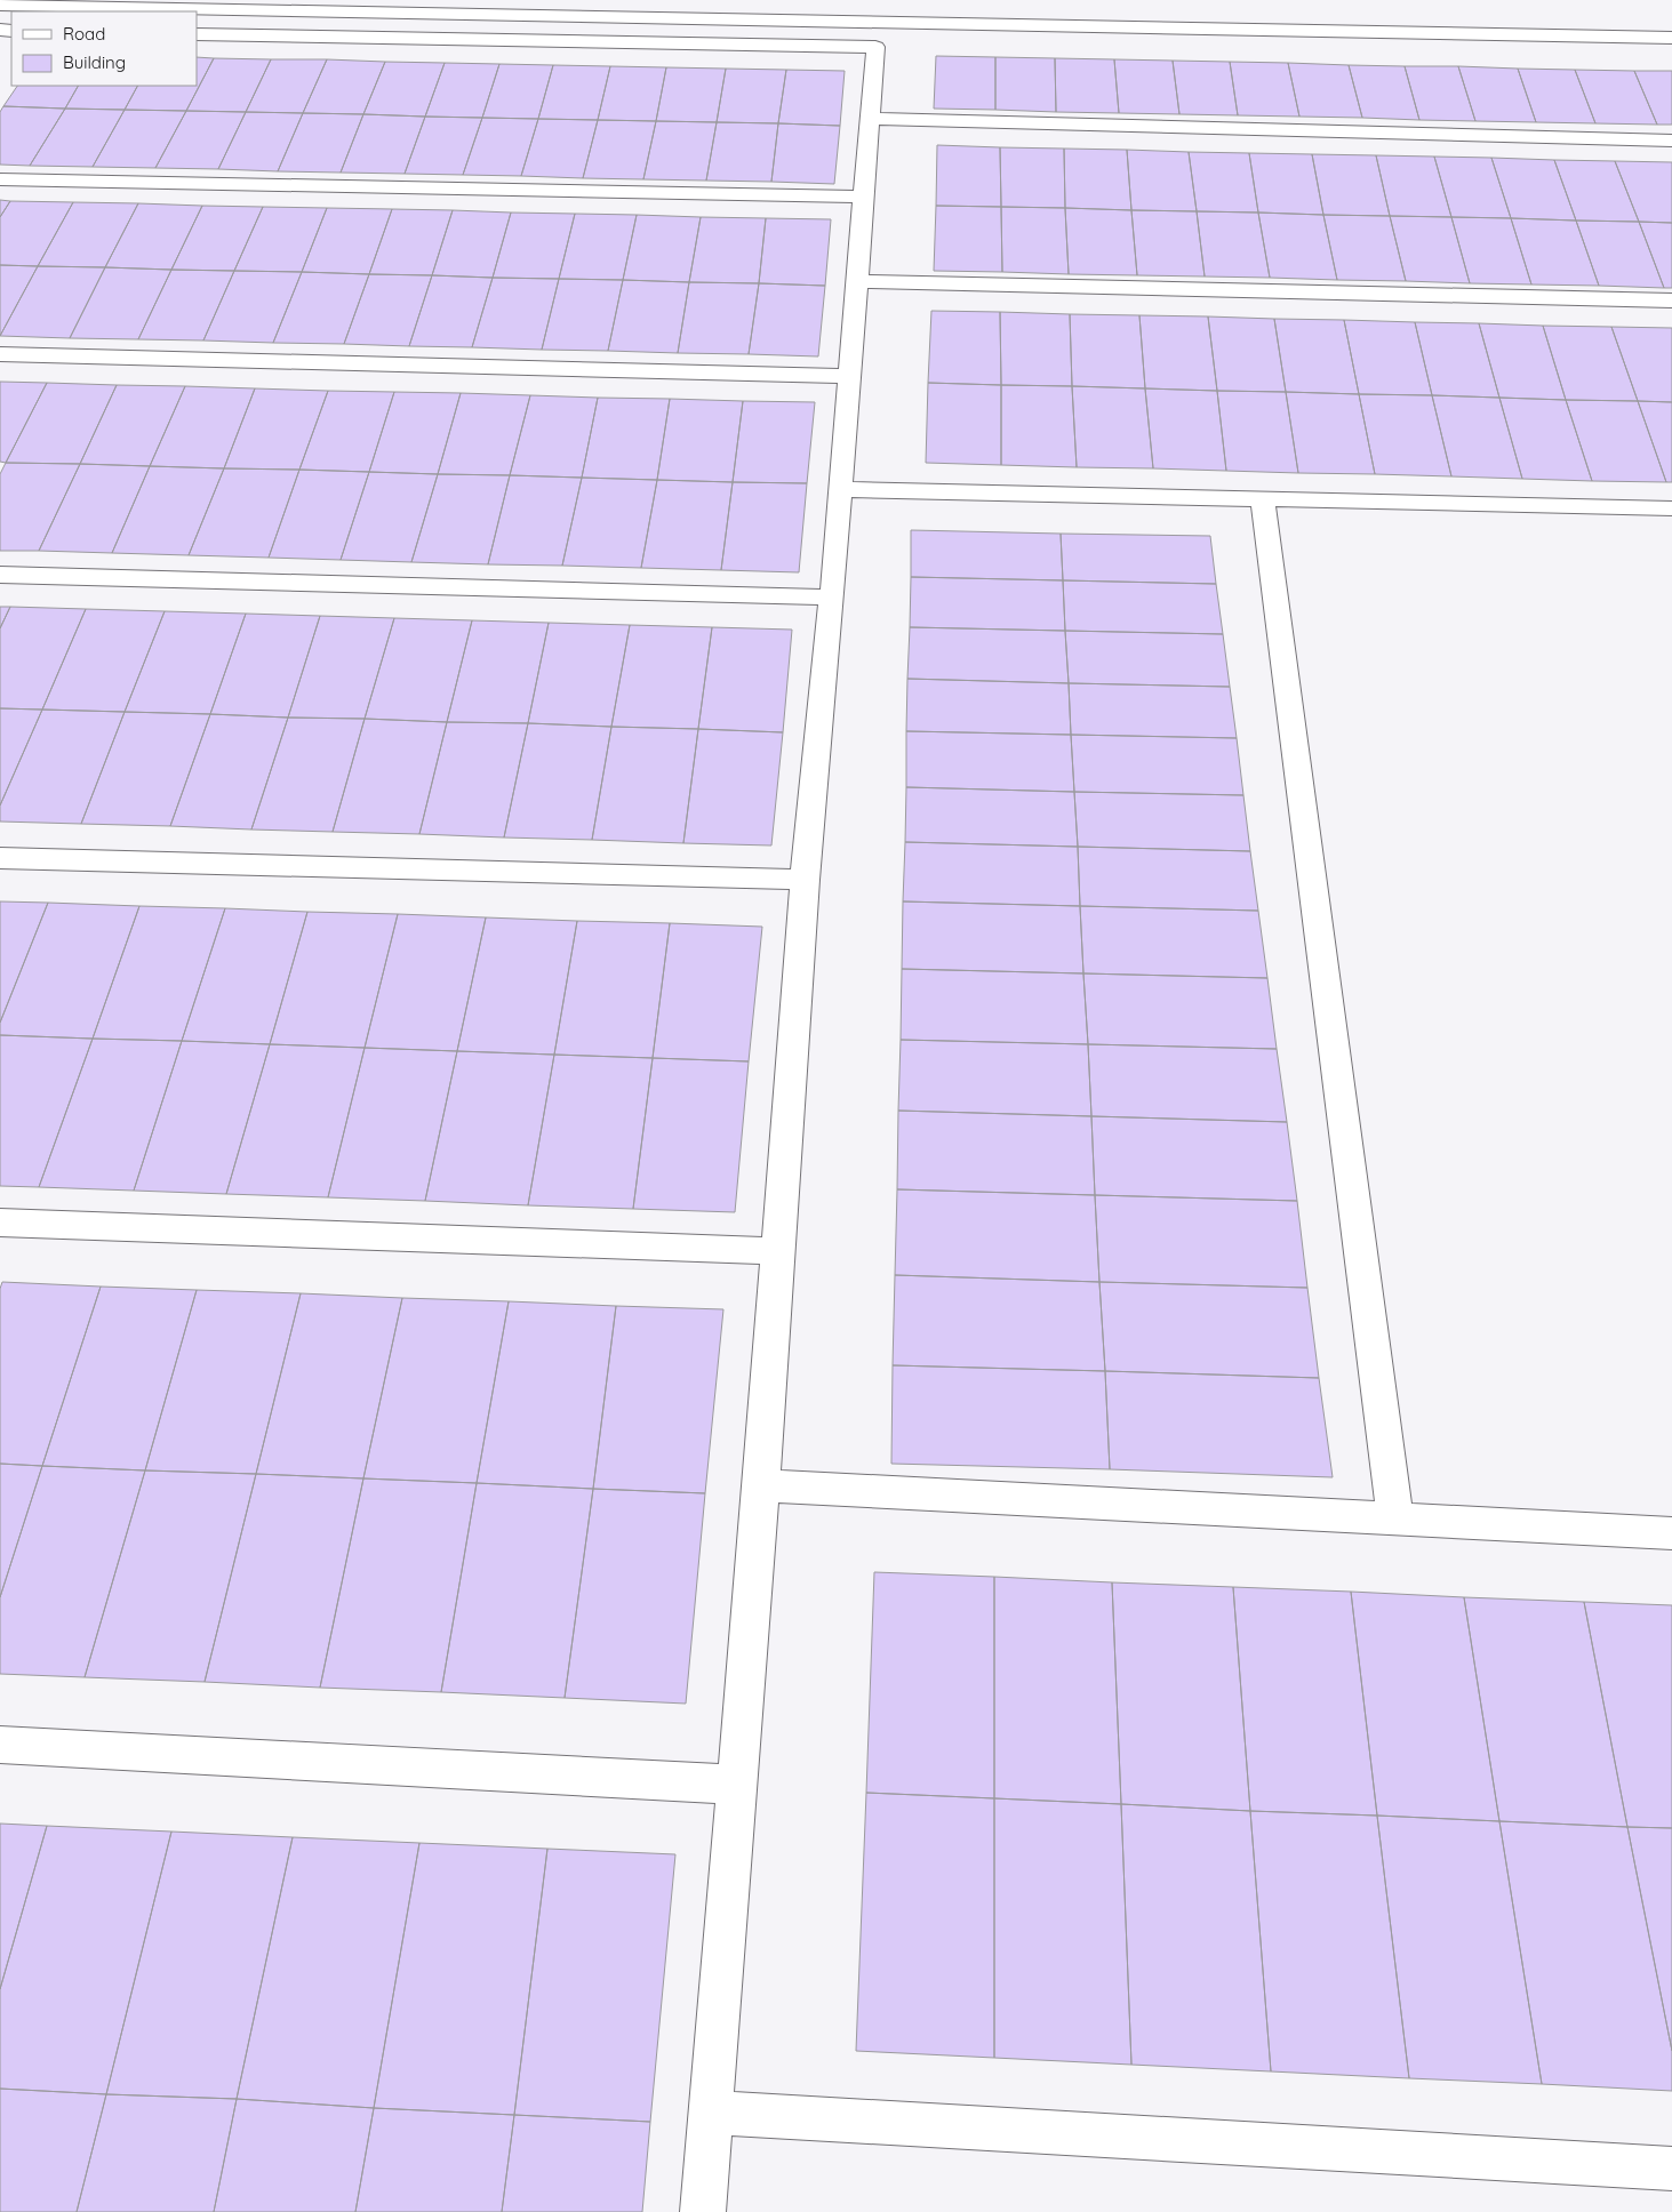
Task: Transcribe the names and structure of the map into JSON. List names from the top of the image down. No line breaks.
{"legend":["Road","Building"]}
